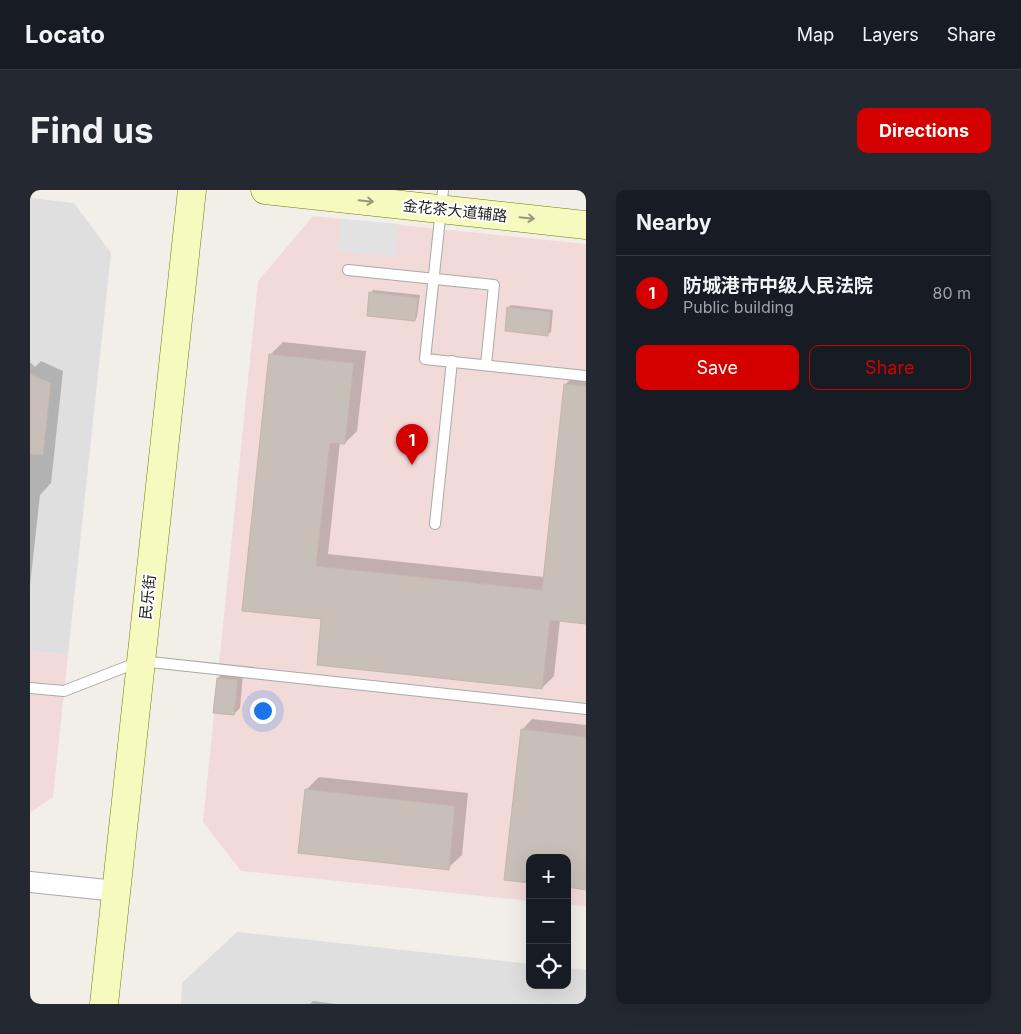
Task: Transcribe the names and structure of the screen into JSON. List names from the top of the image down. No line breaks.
{"streets":{"street":["金花茶大道辅路","民乐街"]},"one_way":["金花茶大道辅路"],"page":{"header":"Locato","nav":["Map","Layers","Share"],"buttons":["Directions",["Save","Share"]],"title":"Find us","heading":"Nearby","list":[{"mark":"1","name":"防城港市中级人民法院","note":"Public building","value":"80 m"}],"pins":"1","map_buttons":["+","−"]}}
